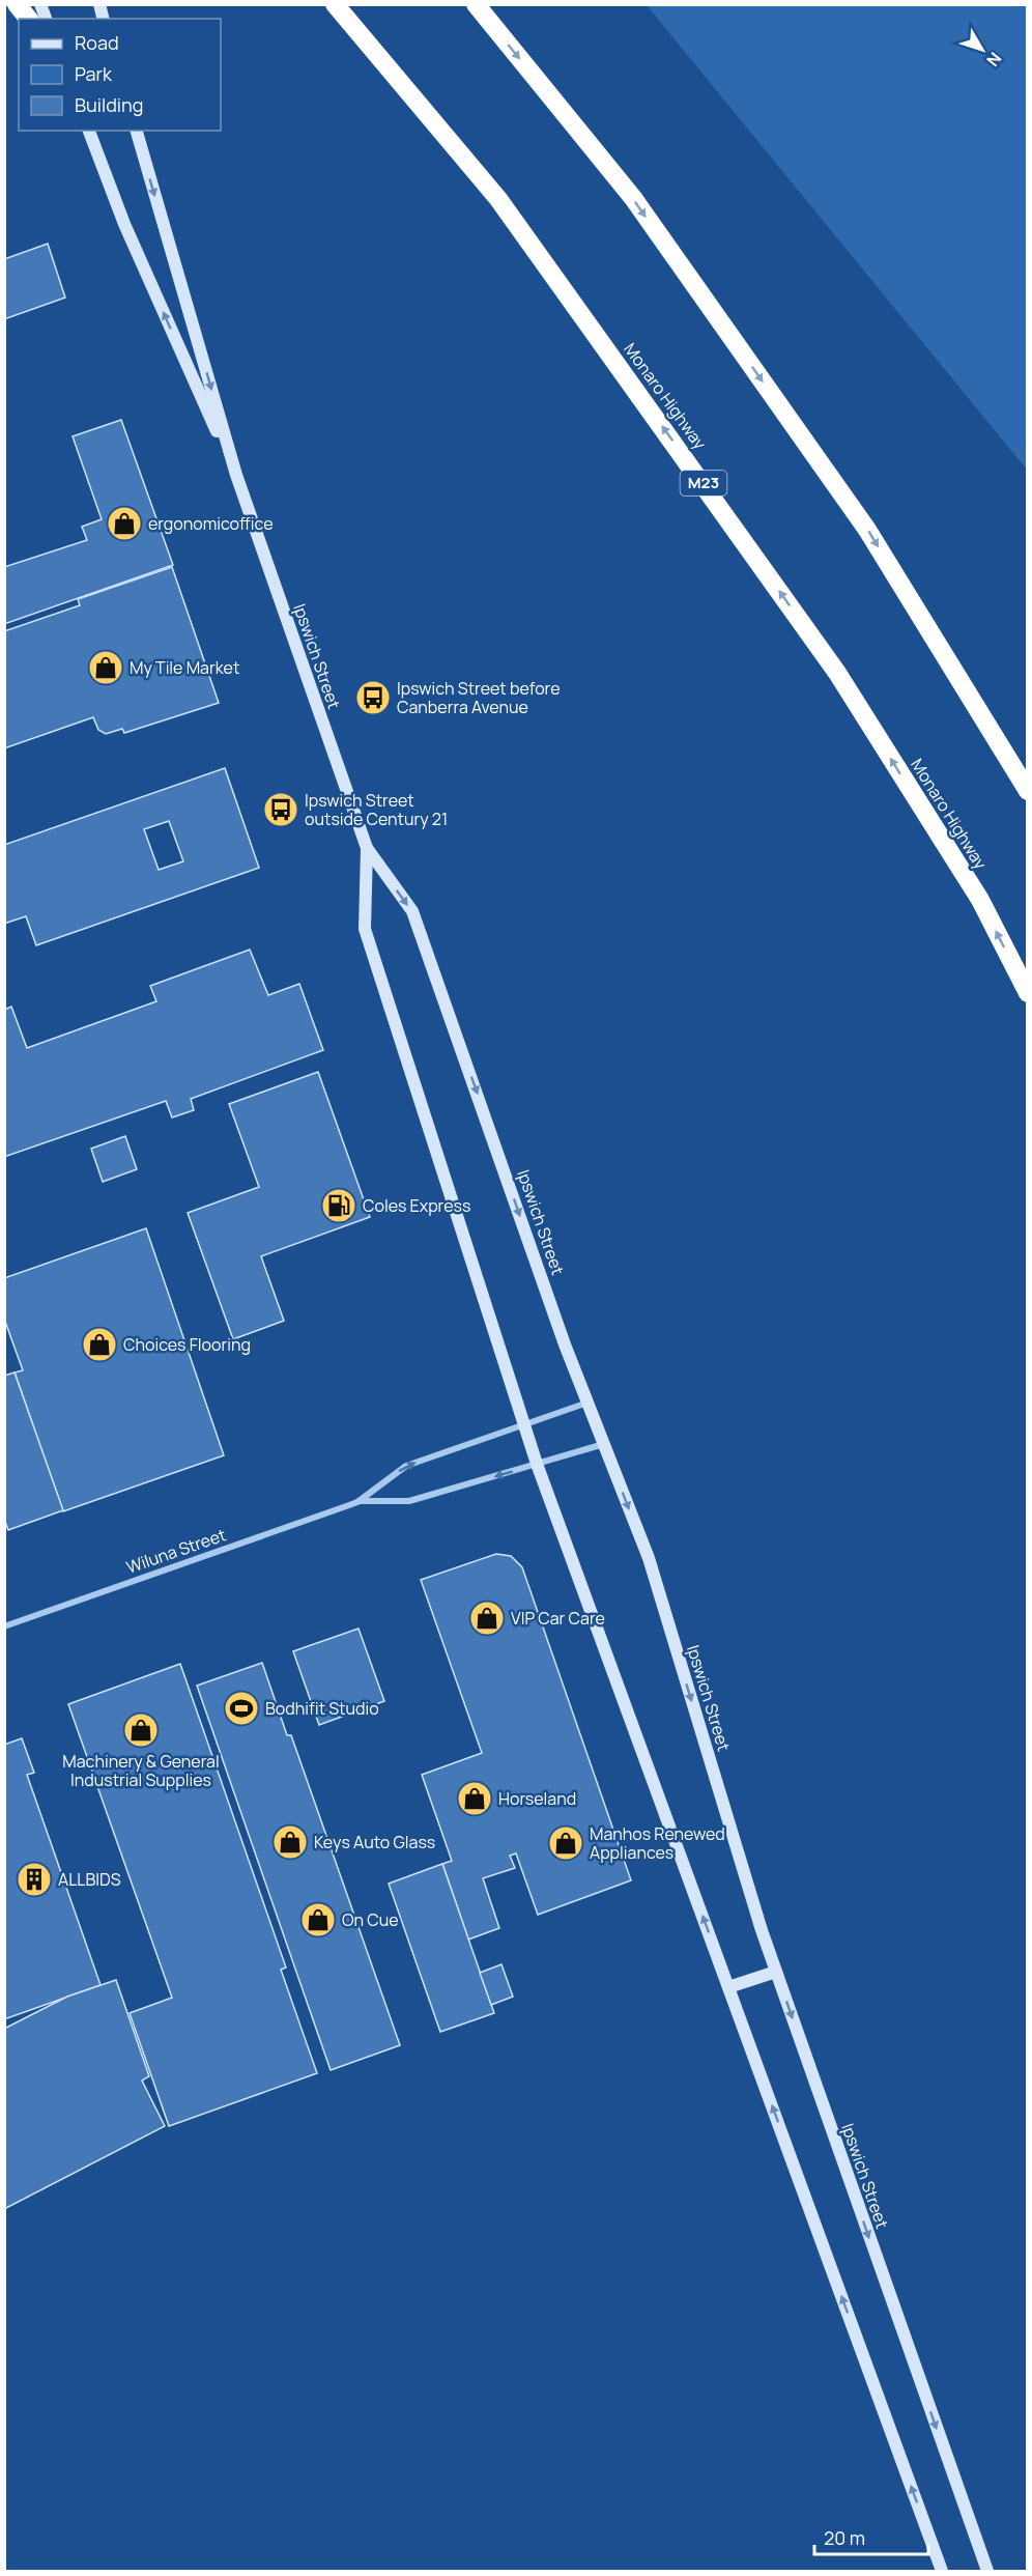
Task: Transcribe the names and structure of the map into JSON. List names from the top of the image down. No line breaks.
{"streets":{"highway":["Monaro Highway","M23"],"main road":["Ipswich Street"],"street":["Wiluna Street"]},"crossings":[["Ipswich Street","Wiluna Street"]],"places":{"shop":["ergonomicoffice","My Tile Market","Choices Flooring","VIP Car Care","Machinery & General Industrial Supplies","Horseland","Keys Auto Glass","Manhos Renewed Appliances","On Cue"],"bus stop":["Ipswich Street before Canberra Avenue","Ipswich Street outside Century 21"],"fuel station":["Coles Express"],"sports":["Bodhifit Studio"],"building":["ALLBIDS"]},"legend":["Road","Park","Building"],"scale_bar":"20 m","north":"bottom right"}
